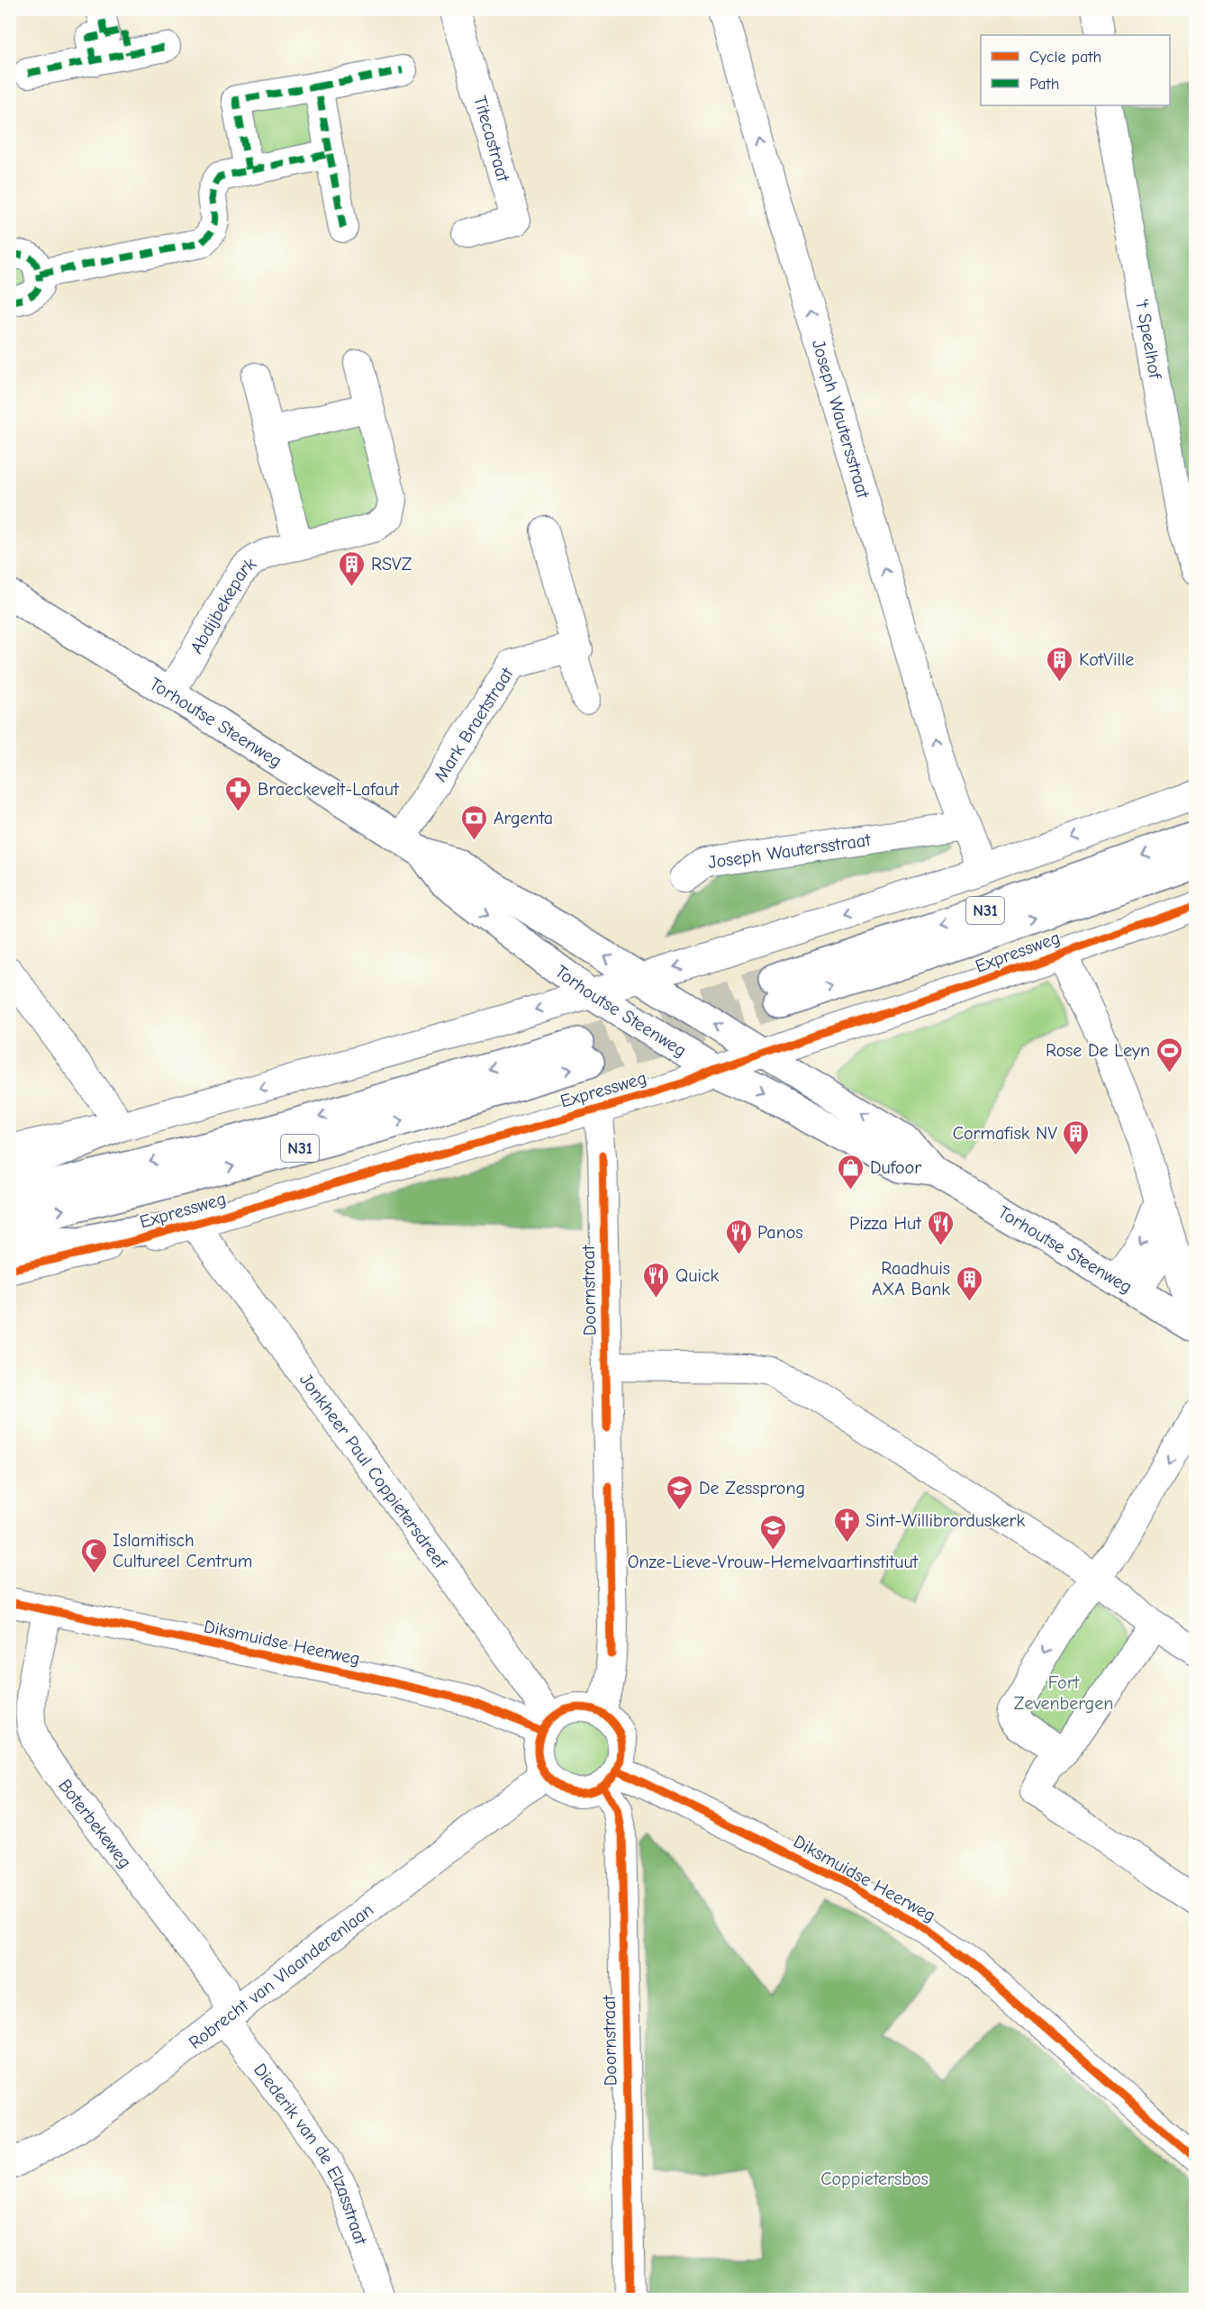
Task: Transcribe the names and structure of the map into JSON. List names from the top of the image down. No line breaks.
{"streets":{"main road":["Torhoutse Steenweg","N31","Expressweg"],"street":["Titecastraat","'t Speelhof","Joseph Wautersstraat","Abdijbekepark","Mark Braetstraat","Doornstraat","Jonkheer Paul Coppietersdreef","Diksmuidse Heerweg","Boterbekeweg","Robrecht van Vlaanderenlaan","Diederik van de Elzasstraat"]},"crossings":[["Abdijbekepark","Torhoutse Steenweg"],["Torhoutse Steenweg","Mark Braetstraat"],["Torhoutse Steenweg","Expressweg"],["Expressweg","Doornstraat"],["Expressweg","Jonkheer Paul Coppietersdreef"],["Doornstraat","Jonkheer Paul Coppietersdreef"],["Doornstraat","Diksmuidse Heerweg"],["Doornstraat","Robrecht van Vlaanderenlaan"],["Jonkheer Paul Coppietersdreef","Diksmuidse Heerweg"],["Jonkheer Paul Coppietersdreef","Robrecht van Vlaanderenlaan"],["Diksmuidse Heerweg","Boterbekeweg"],["Diksmuidse Heerweg","Robrecht van Vlaanderenlaan"],["Boterbekeweg","Robrecht van Vlaanderenlaan"],["Boterbekeweg","Diederik van de Elzasstraat"],["Robrecht van Vlaanderenlaan","Diederik van de Elzasstraat"]],"one_way":["Joseph Wautersstraat"],"parks":["Fort Zevenbergen","Coppietersbos"],"places":{"building":["RSVZ","KotVille","Cormafisk NV","Raadhuis AXA Bank"],"pharmacy":["Braeckevelt-Lafaut"],"bank":["Argenta"],"sports":["Rose De Leyn"],"shop":["Dufoor"],"restaurant":["Pizza Hut","Panos","Quick"],"school or university":["De Zessprong","Onze-Lieve-Vrouw-Hemelvaartinstituut"],"church":["Sint-Willibrorduskerk"],"mosque":["Islamitisch Cultureel Centrum"]},"legend":["Cycle path","Path"]}
